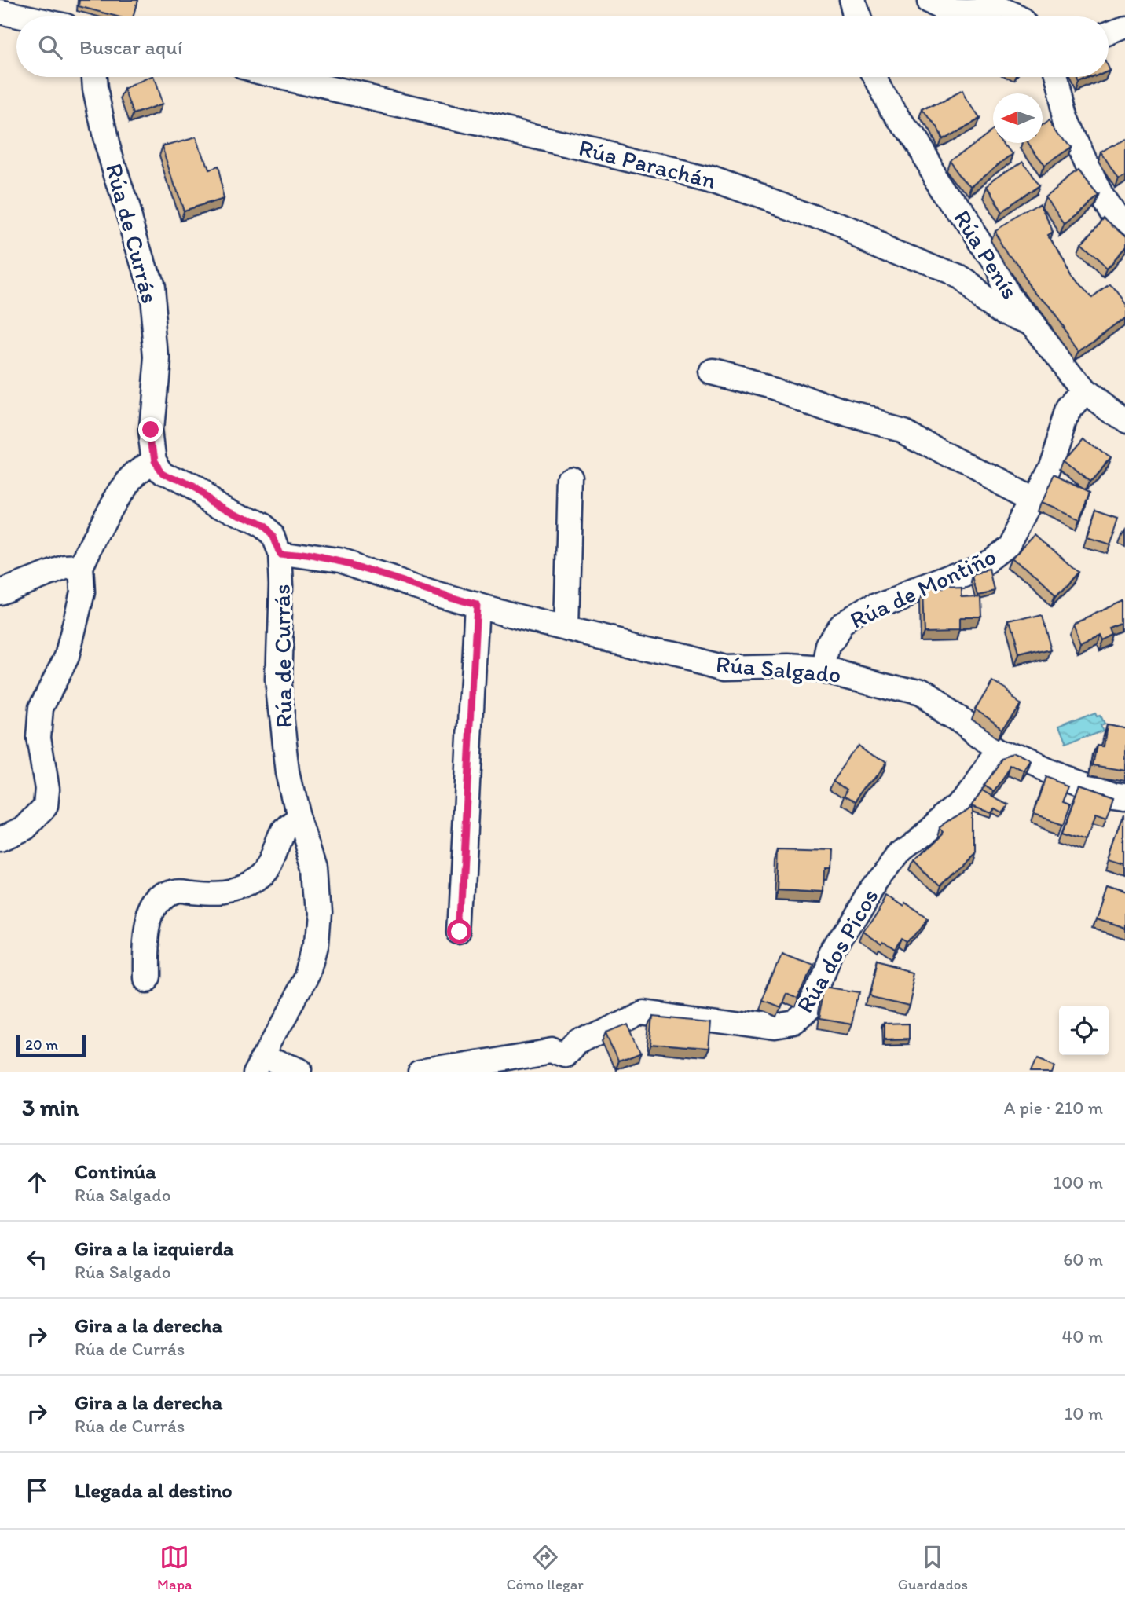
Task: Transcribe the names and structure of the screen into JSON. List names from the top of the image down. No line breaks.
{"streets":{"street":["Rúa Parachán","Rúa de Currás","Rúa Penís","Rúa de Montiño","Rúa Salgado","Rúa dos Picos"]},"crossings":[["Rúa Parachán","Rúa Penís"],["Rúa de Currás","Rúa Salgado"],["Rúa Penís","Rúa de Montiño"],["Rúa de Montiño","Rúa Salgado"],["Rúa Salgado","Rúa dos Picos"]],"scale_bar":"20 m","north":"left","page":{"search":"Buscar aquí","scale":"20 m","heading":["3 min","A pie · 210 m"],"list":[["Continúa","Rúa Salgado","100 m"],["Gira a la izquierda","Rúa Salgado","60 m"],["Gira a la derecha","Rúa de Currás","40 m"],["Gira a la derecha","Rúa de Currás","10 m"],"Llegada al destino"],"nav":["Mapa","Cómo llegar","Guardados"]}}
